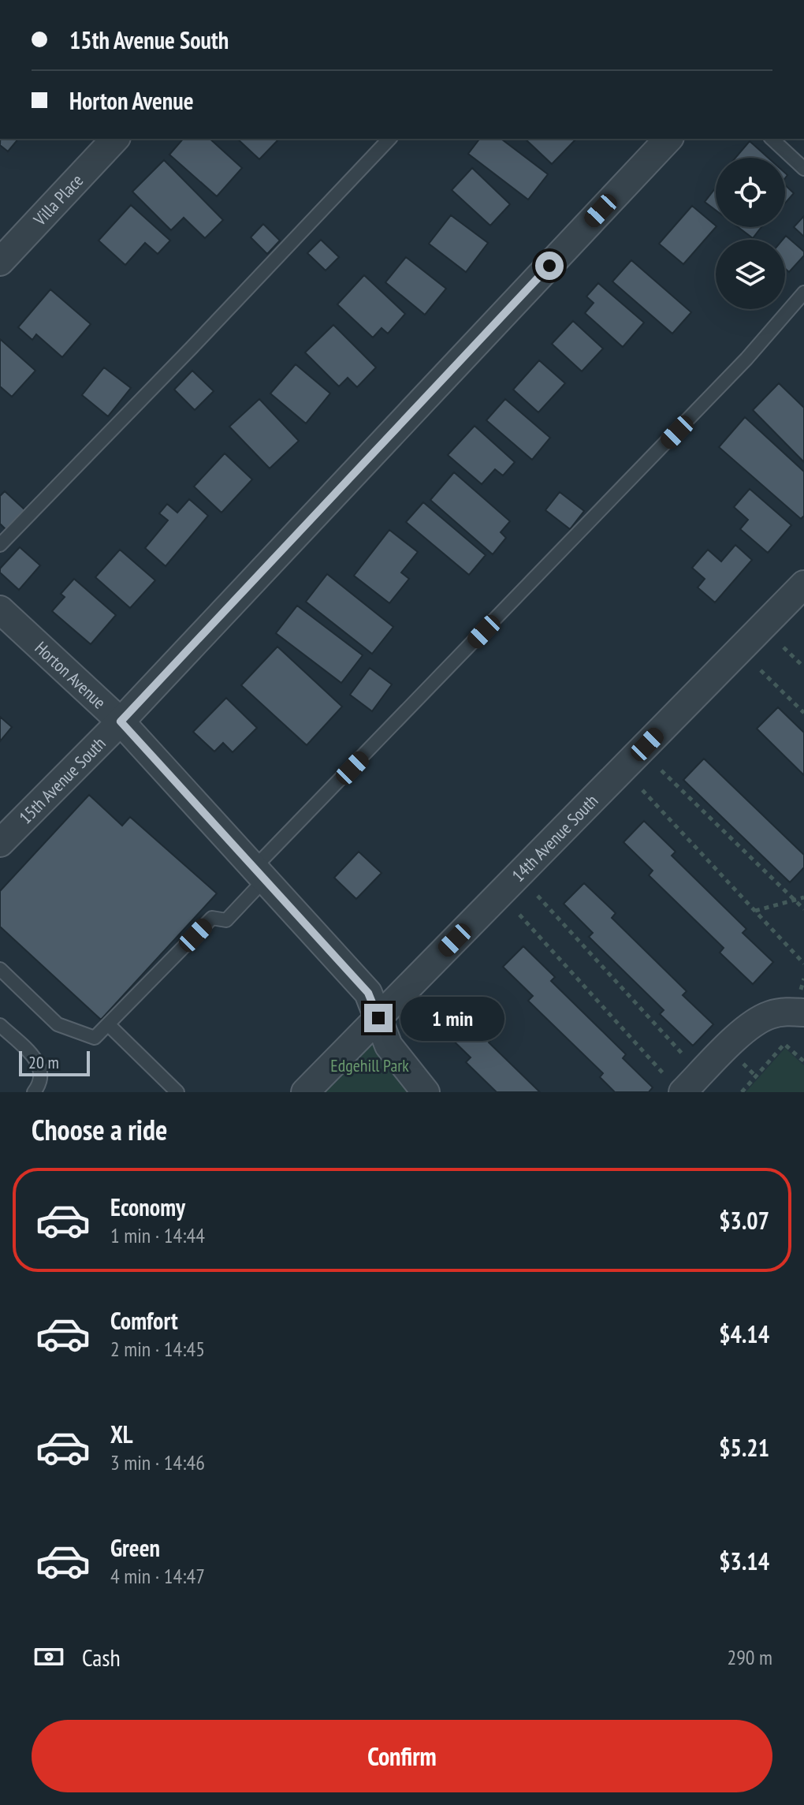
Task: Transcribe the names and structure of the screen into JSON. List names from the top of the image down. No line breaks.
{"streets":{"street":["Villa Place","Horton Avenue","15th Avenue South","14th Avenue South"]},"crossings":[["Horton Avenue","15th Avenue South"],["Horton Avenue","14th Avenue South"]],"parks":["Edgehill Park"],"scale_bar":"20 m","page":{"banner":["15th Avenue South","Horton Avenue"],"bubble":"1 min","scale":"20 m","heading":"Choose a ride","list":[{"name":"Economy","note":"1 min · 14:44","value":"$3.07"},{"name":"Comfort","note":"2 min · 14:45","value":"$4.14"},{"name":"XL","note":"3 min · 14:46","value":"$5.21"},{"name":"Green","note":"4 min · 14:47","value":"$3.14"}],"pay":["Cash","290 m"],"buttons":"Confirm"}}
